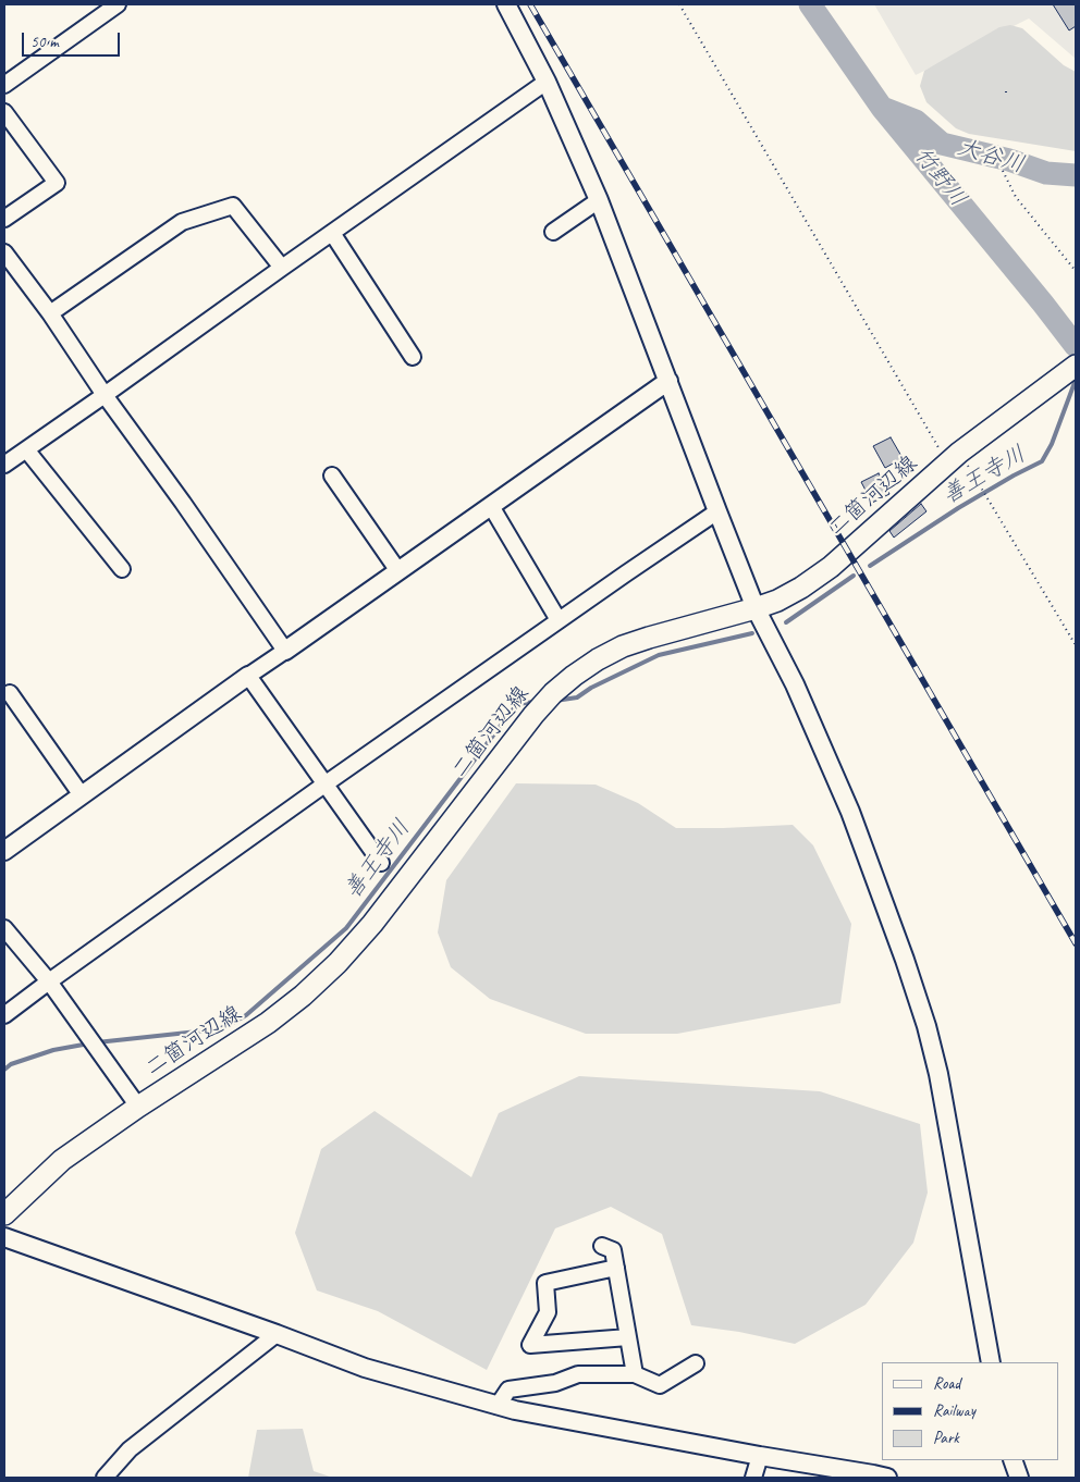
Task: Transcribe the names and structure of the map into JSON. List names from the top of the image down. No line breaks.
{"streets":{"main road":["二箇河辺線"]},"water":["大谷川","竹野川","善王寺川"],"legend":["Road","Railway","Park"],"scale_bar":"50 m"}
